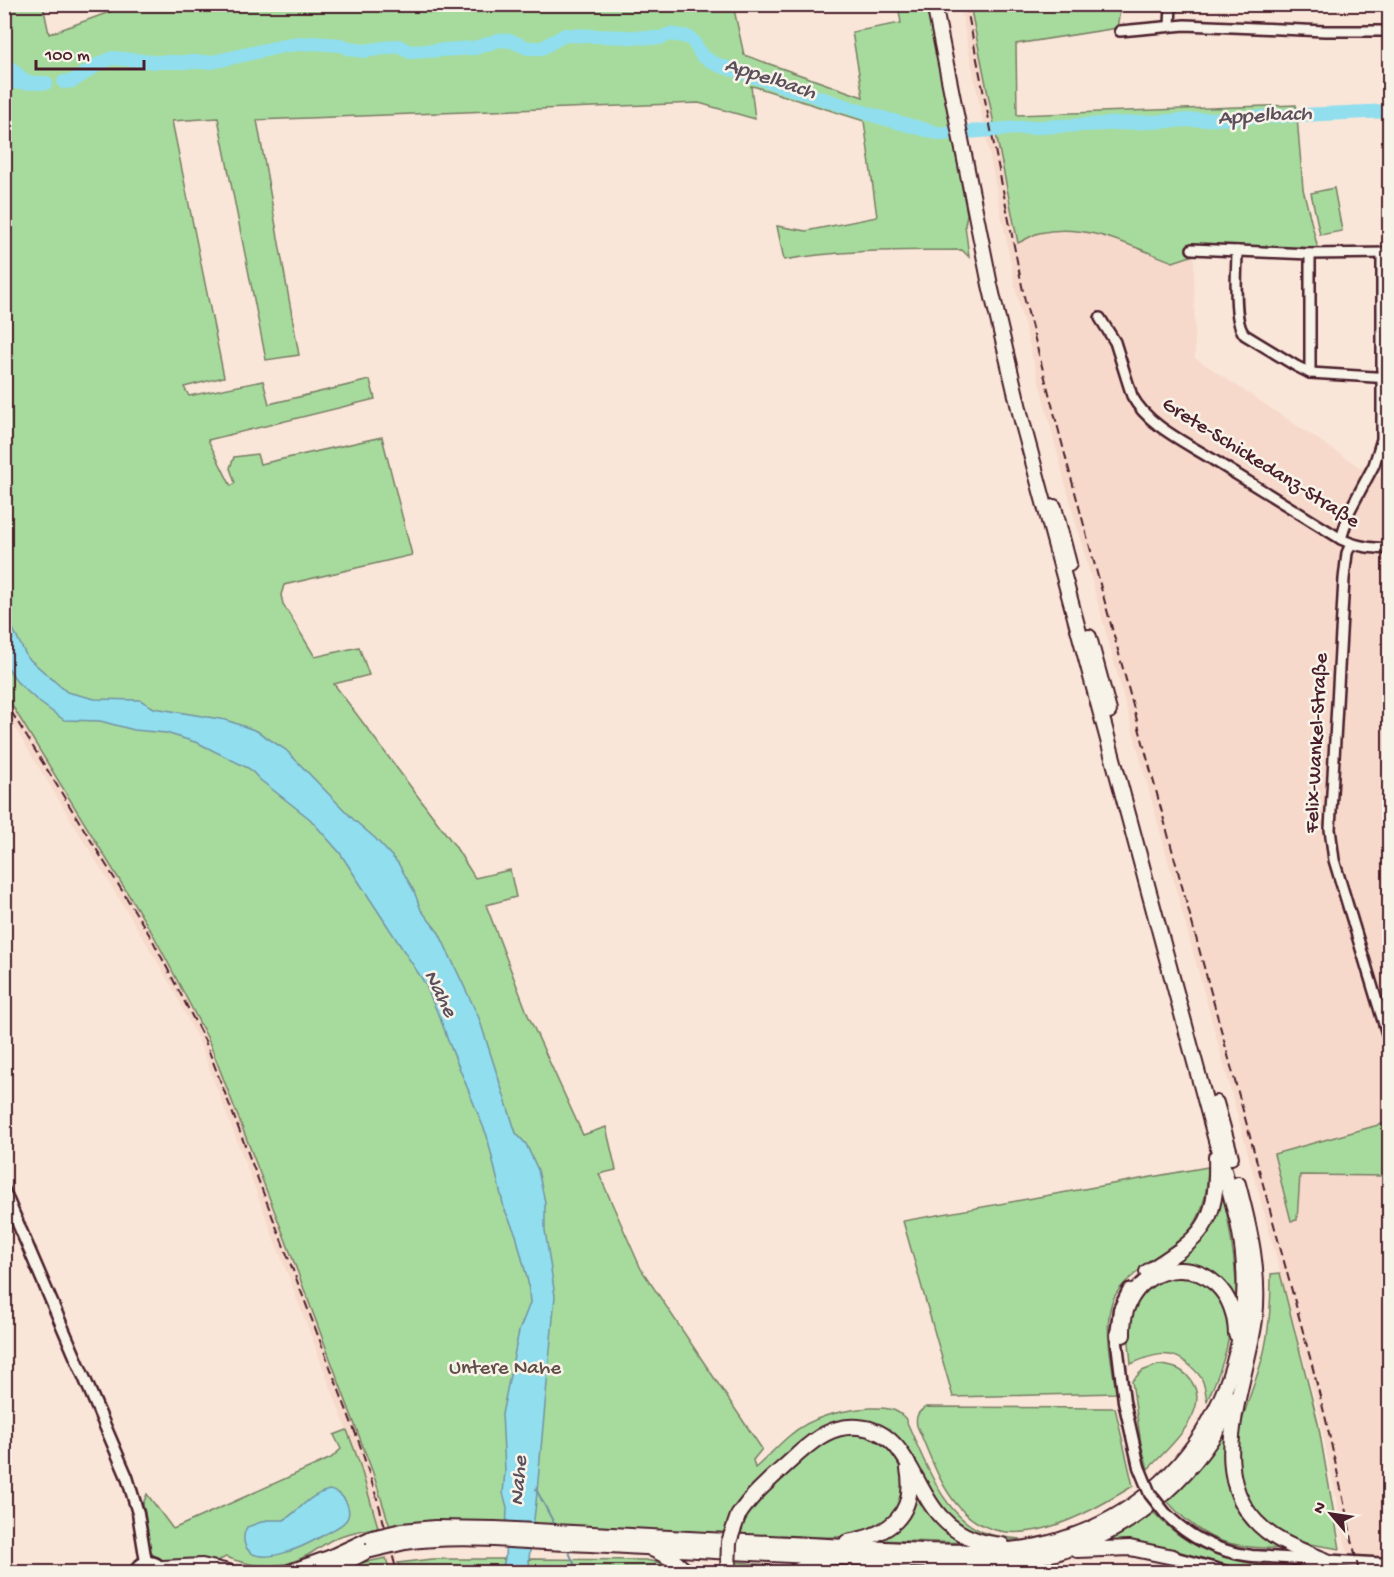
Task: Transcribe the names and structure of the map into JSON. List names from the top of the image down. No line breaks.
{"streets":{"street":["Grete-Schickedanz-Straße","Felix-Wankel-Straße"]},"crossings":[["Grete-Schickedanz-Straße","Felix-Wankel-Straße"]],"water":["Appelbach","Nahe"],"parks":["Untere Nahe"],"scale_bar":"100 m","north":"top left"}
